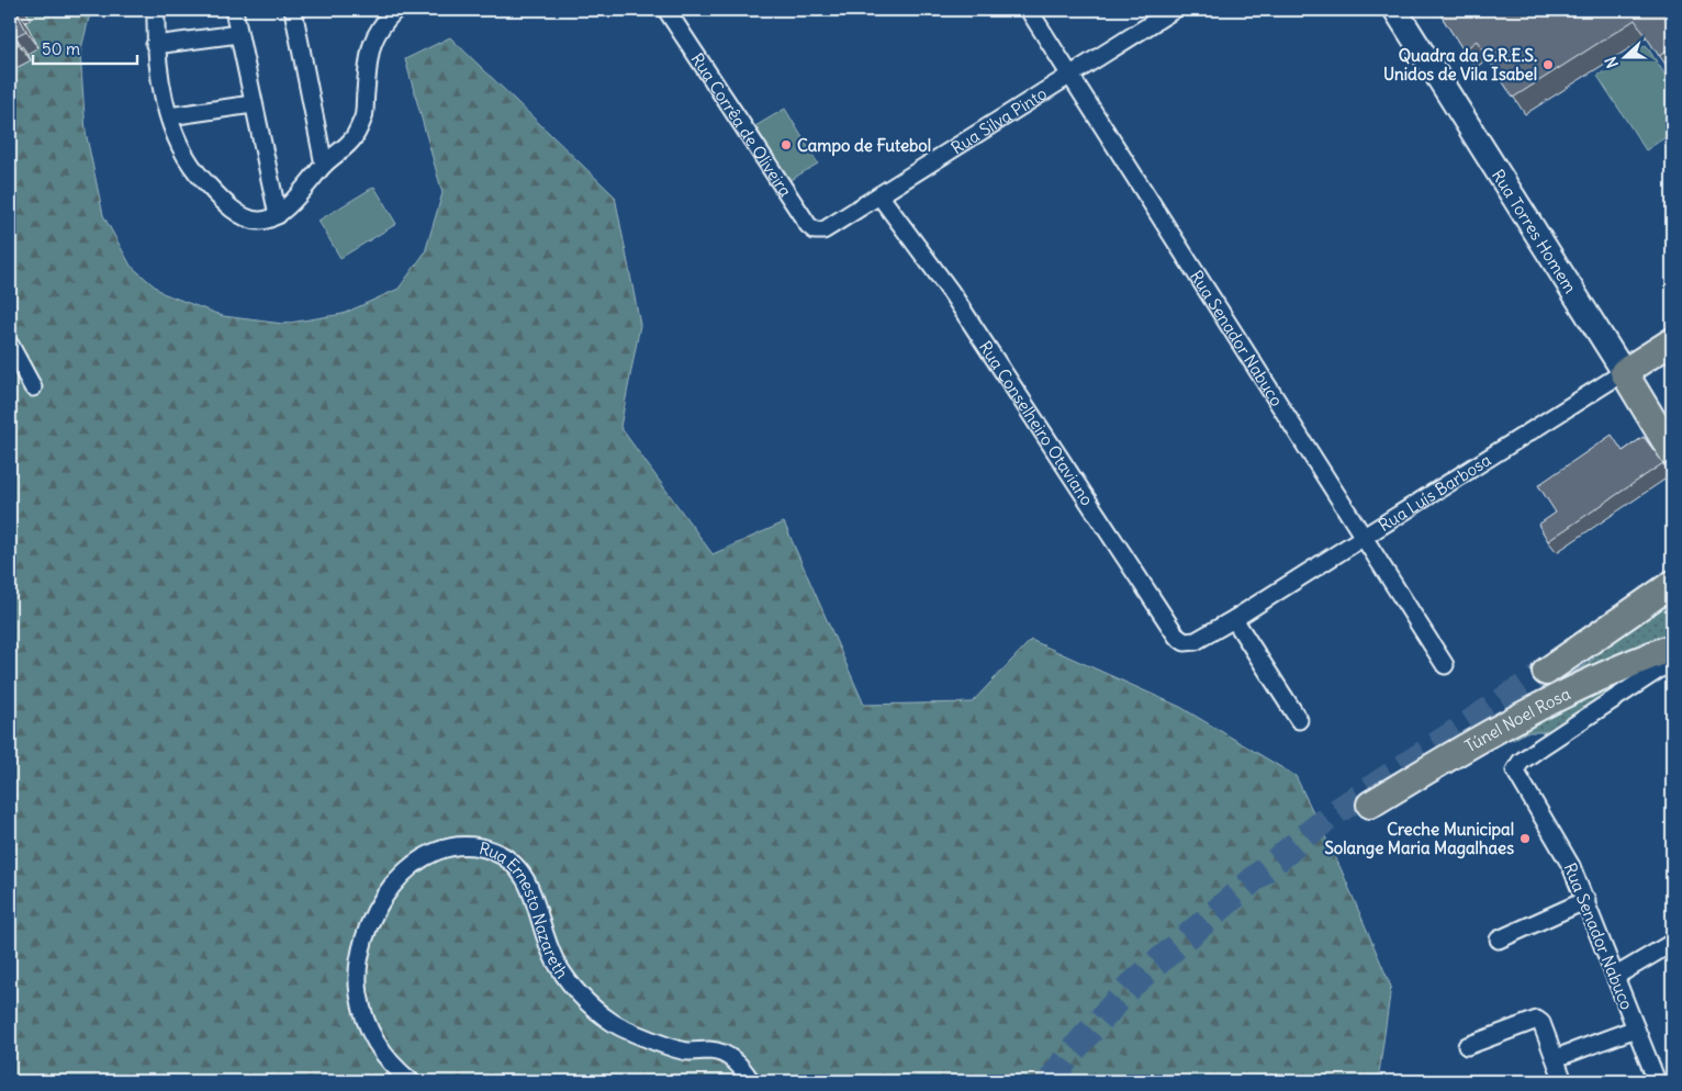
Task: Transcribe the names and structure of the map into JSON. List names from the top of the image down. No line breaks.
{"streets":{"main road":["Rua Torres Homem","Rua Luís Barbosa","Túnel Noel Rosa"],"street":["Rua Silva Pinto","Rua Corrêa de Oliveira","Rua Senador Nabuco","Rua Conselheiro Otaviano","Rua Ernesto Nazareth"]},"crossings":[["Rua Silva Pinto","Rua Corrêa de Oliveira"],["Rua Silva Pinto","Rua Senador Nabuco"],["Rua Silva Pinto","Rua Conselheiro Otaviano"],["Rua Torres Homem","Rua Luís Barbosa"],["Rua Senador Nabuco","Rua Luís Barbosa"],["Rua Conselheiro Otaviano","Rua Luís Barbosa"]],"places":["Quadra da G.R.E.S. Unidos de Vila Isabel","Campo de Futebol","Creche Municipal Solange Maria Magalhaes"],"scale_bar":"50 m","north":"left"}
